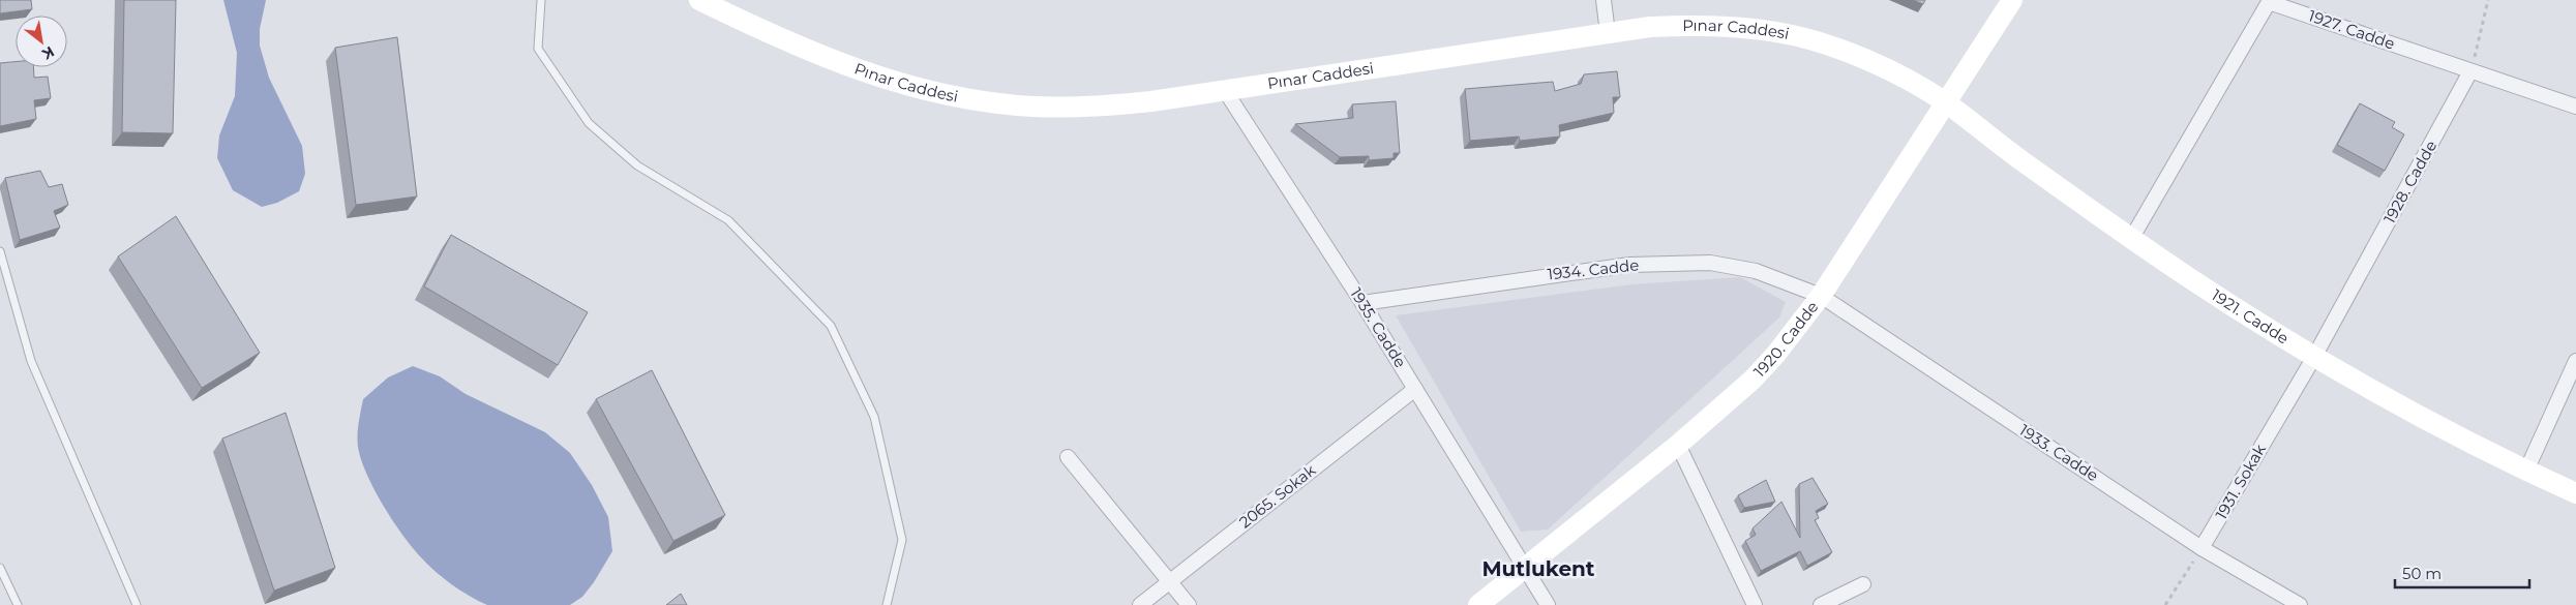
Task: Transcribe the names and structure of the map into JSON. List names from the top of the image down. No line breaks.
{"streets":{"street":["1927. Cadde","Pınar Caddesi","1928. Cadde","1934. Cadde","1921. Cadde","1935. Cadde","1920. Cadde","1933. Cadde","1931. Sokak","2065. Sokak"]},"crossings":[["1927. Cadde","1928. Cadde"],["1927. Cadde","1921. Cadde"],["Pınar Caddesi","1921. Cadde"],["Pınar Caddesi","1935. Cadde"],["Pınar Caddesi","1920. Cadde"],["1928. Cadde","1921. Cadde"],["1928. Cadde","1931. Sokak"],["1934. Cadde","1935. Cadde"],["1934. Cadde","1920. Cadde"],["1934. Cadde","1933. Cadde"],["1921. Cadde","1920. Cadde"],["1921. Cadde","1931. Sokak"],["1935. Cadde","1920. Cadde"],["1935. Cadde","2065. Sokak"],["1920. Cadde","1933. Cadde"],["1933. Cadde","1931. Sokak"]],"districts":["Mutlukent"],"scale_bar":"50 m","north":"bottom right"}
